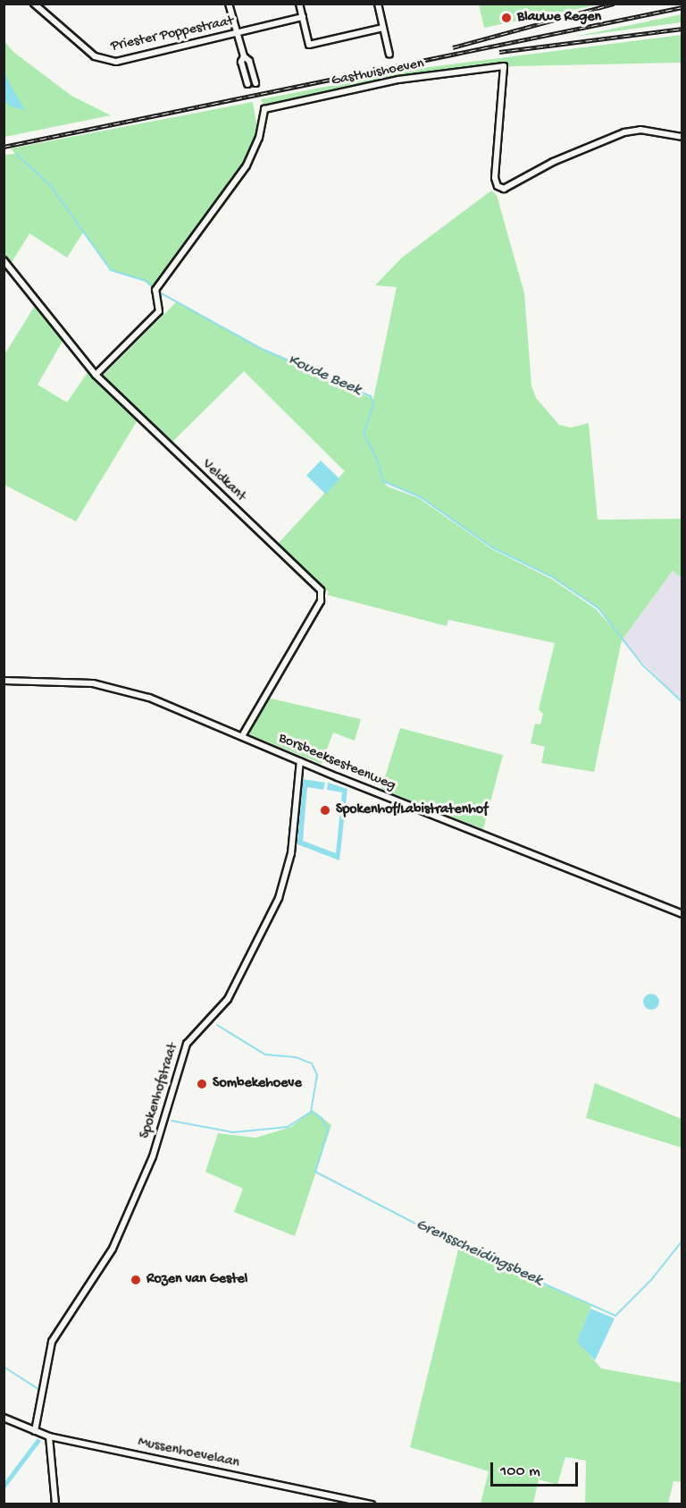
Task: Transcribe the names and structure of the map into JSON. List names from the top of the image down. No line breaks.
{"streets":{"street":["Priester Poppestraat","Gasthuishoeven","Veldkant","Borsbeeksesteenweg","Spokenhofstraat","Mussenhoevelaan"]},"crossings":[["Gasthuishoeven","Veldkant"],["Veldkant","Borsbeeksesteenweg"],["Borsbeeksesteenweg","Spokenhofstraat"],["Spokenhofstraat","Mussenhoevelaan"]],"water":["Koude Beek","Grensscheidingsbeek"],"places":["Blauwe Regen","Spokenhof/Labistratenhof","Sombekehoeve","Rozen van Gestel"],"scale_bar":"100 m"}
